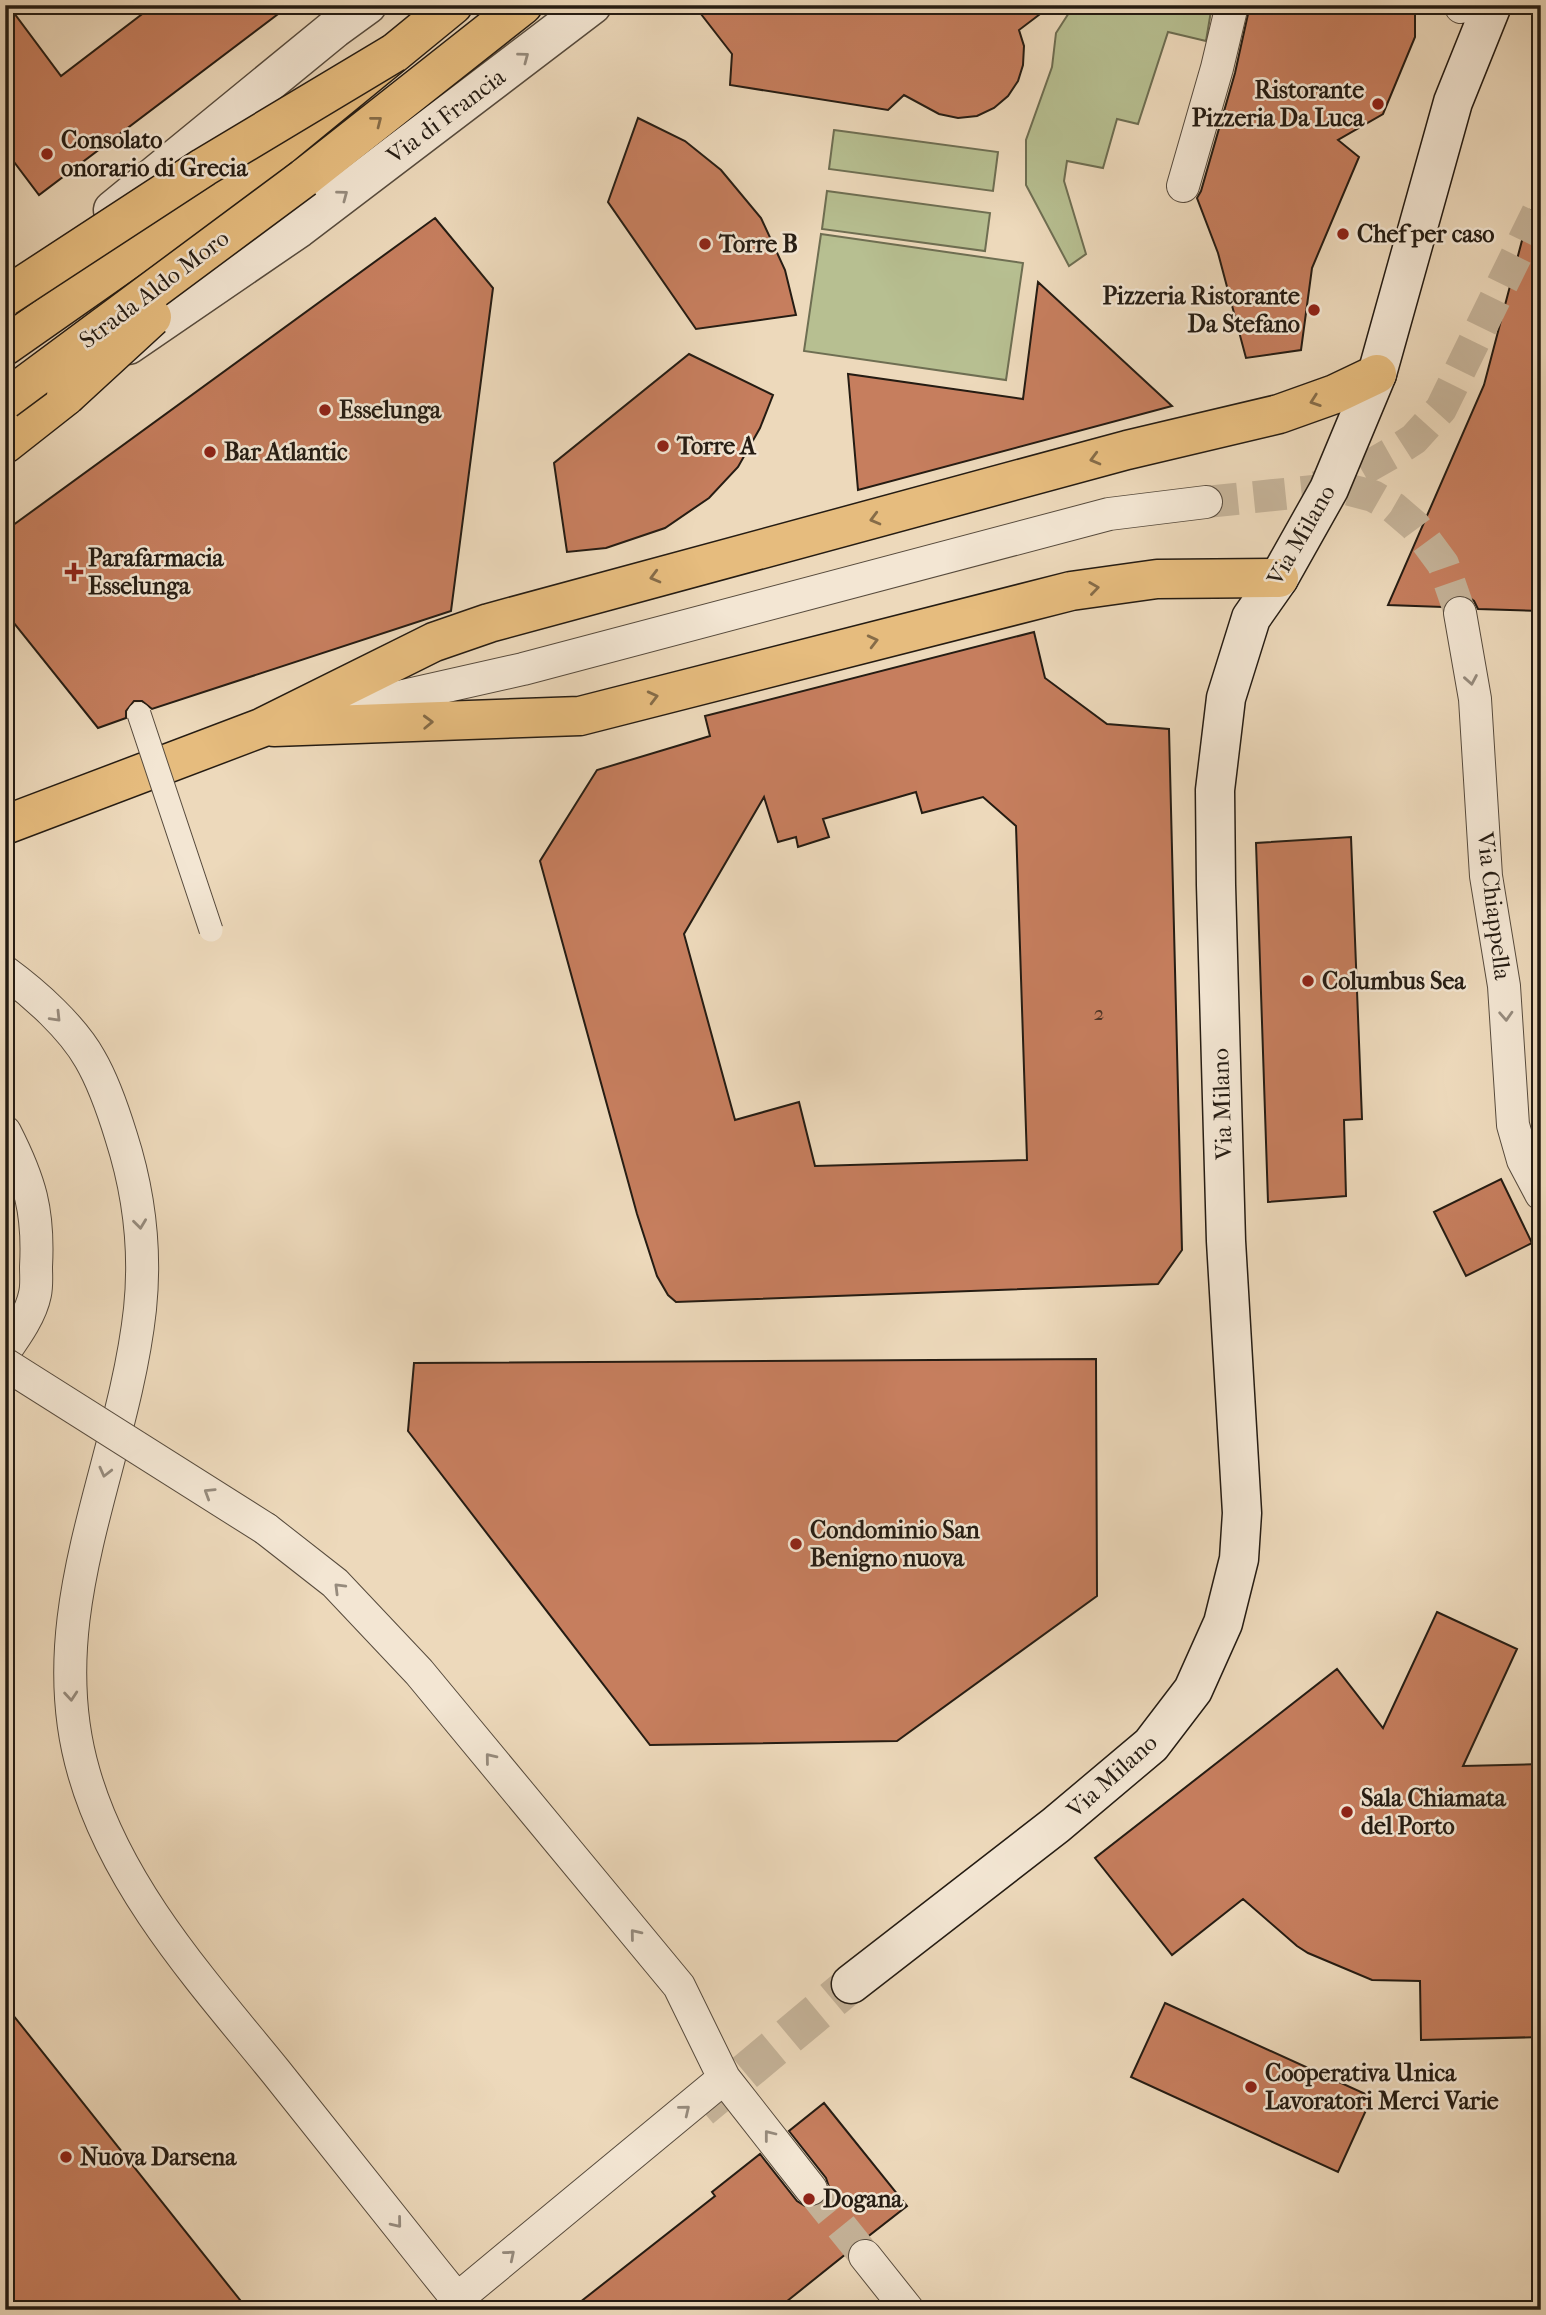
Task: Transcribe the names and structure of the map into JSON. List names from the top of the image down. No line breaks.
{"streets":{"main road":["Via di Francia","Strada Aldo Moro","Via Milano"],"street":["Via Chiappella"]},"one_way":["Via Chiappella"],"places":{"other":["Ristorante Pizzeria Da Luca","Consolato onorario di Grecia","Chef per caso","Torre B","Pizzeria Ristorante Da Stefano","Esselunga","Torre A","Bar Atlantic","Columbus Sea","Condominio San Benigno nuova","Sala Chiamata del Porto","Cooperativa Unica Lavoratori Merci Varie","Nuova Darsena","Dogana"],"health":["Parafarmacia Esselunga"]},"house_numbers":["2"]}
